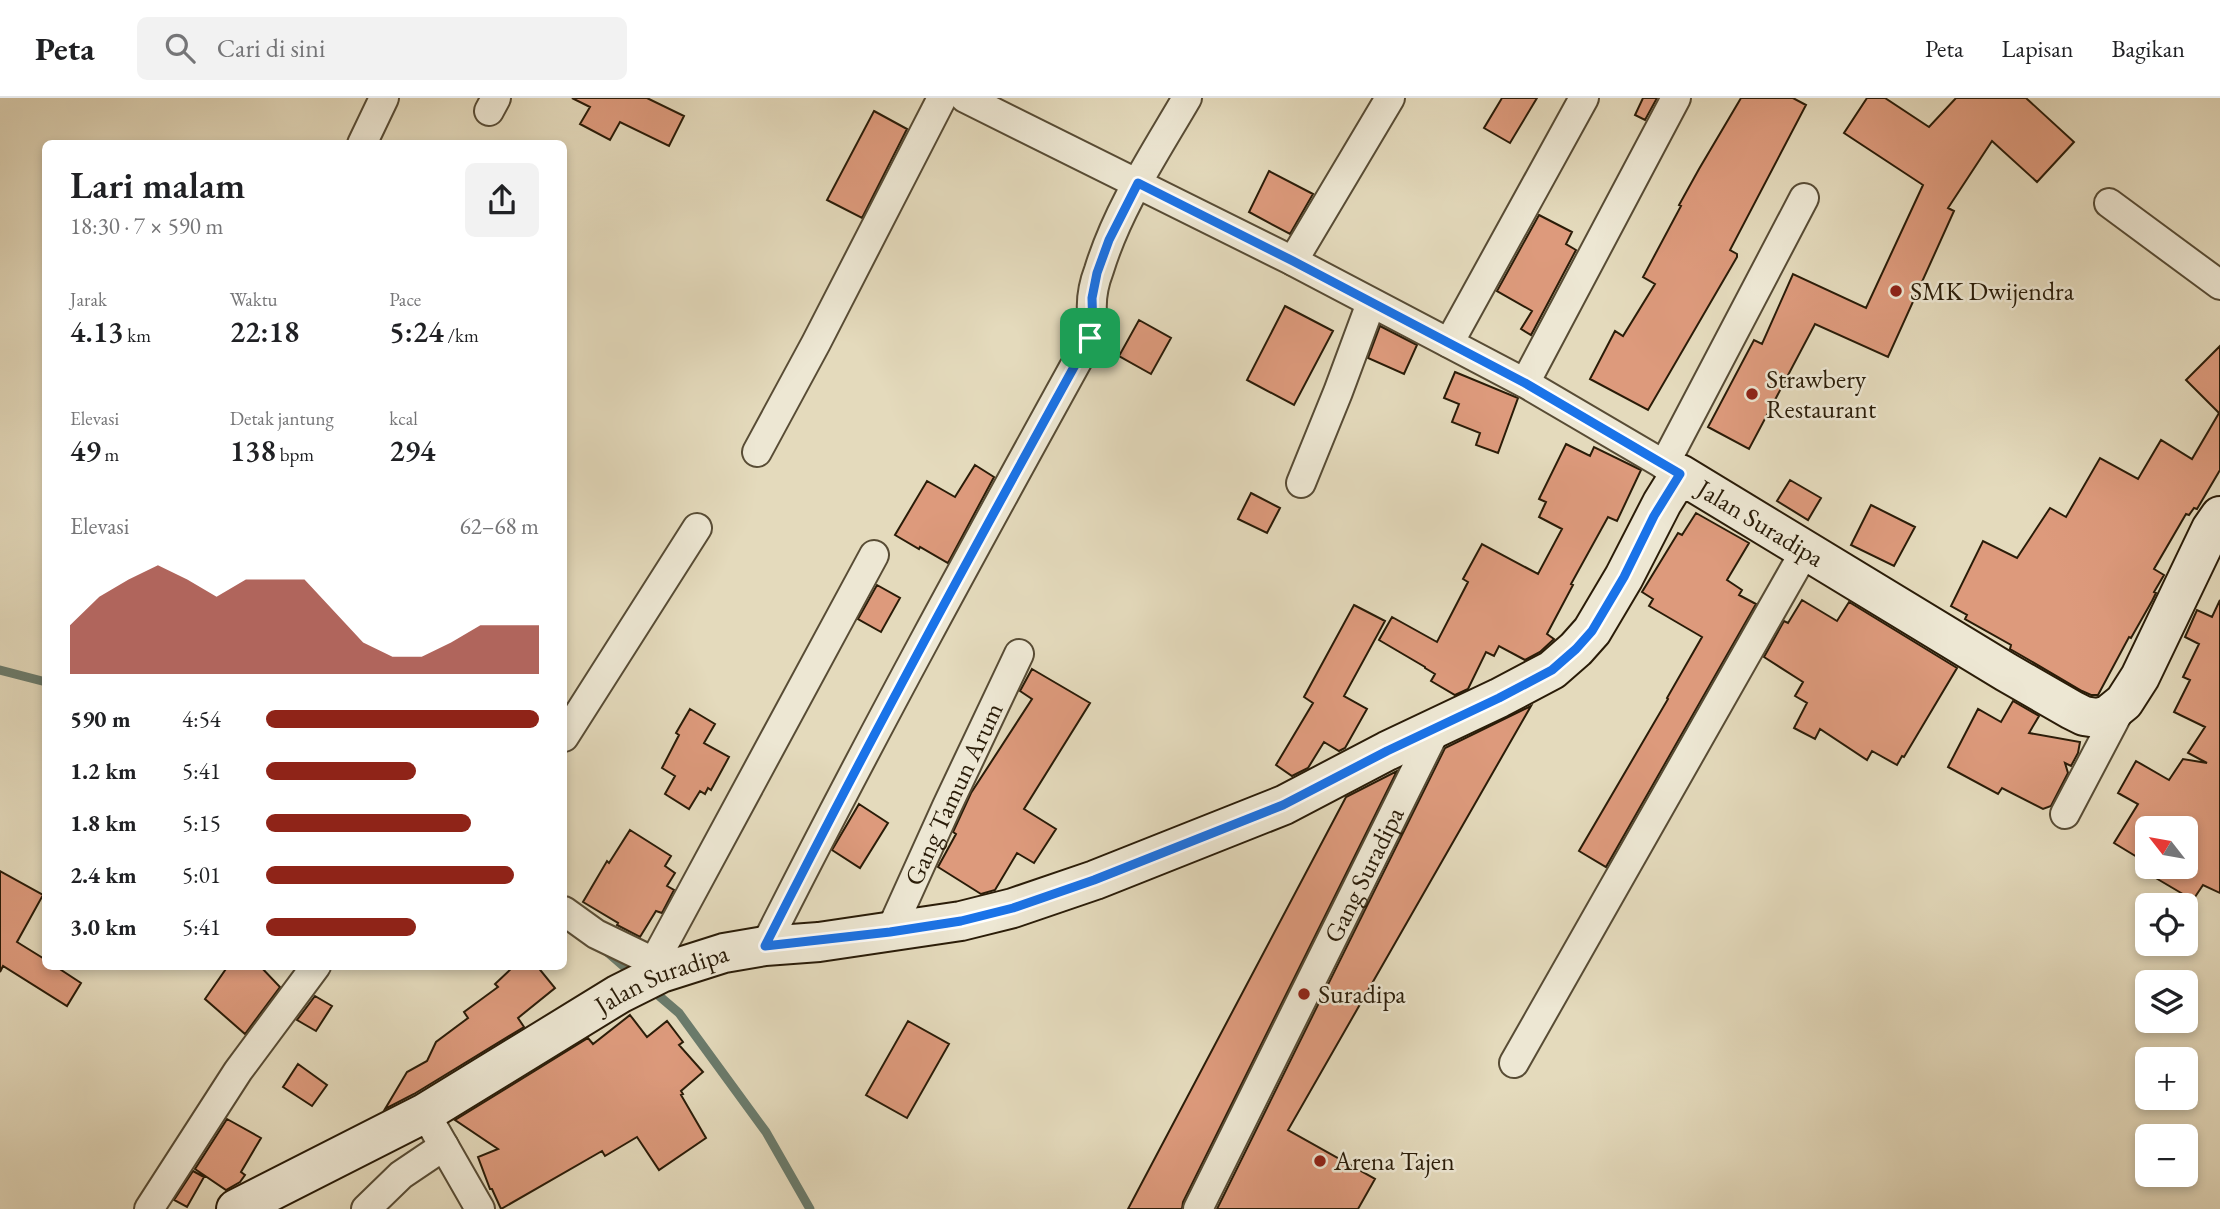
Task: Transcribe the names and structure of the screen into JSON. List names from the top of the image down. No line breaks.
{"streets":{"street":["Jalan Suradipa","Gang Tamun Arum","Gang Suradipa"]},"crossings":[["Jalan Suradipa","Gang Tamun Arum"],["Jalan Suradipa","Gang Suradipa"]],"places":["SMK Dwijendra","Strawbery Restaurant","Suradipa","Arena Tajen"],"north":"top left","page":{"header":"Peta","search":"Cari di sini","nav":["Peta","Lapisan","Bagikan"],"heading":["Lari malam","18:30 · 7 × 590 m"],"stats":[["Jarak","4.13 km"],["Waktu","22:18"],["Pace","5:24 /km"],["Elevasi","49 m"],["Detak jantung","138 bpm"],["kcal","294"]],"chart":["Elevasi","62–68 m"],"list":[{"name":"590 m","note":"4:54"},{"name":"1.2 km","note":"5:41"},{"name":"1.8 km","note":"5:15"},{"name":"2.4 km","note":"5:01"},{"name":"3.0 km","note":"5:41"}],"map_buttons":["+","−"]}}
